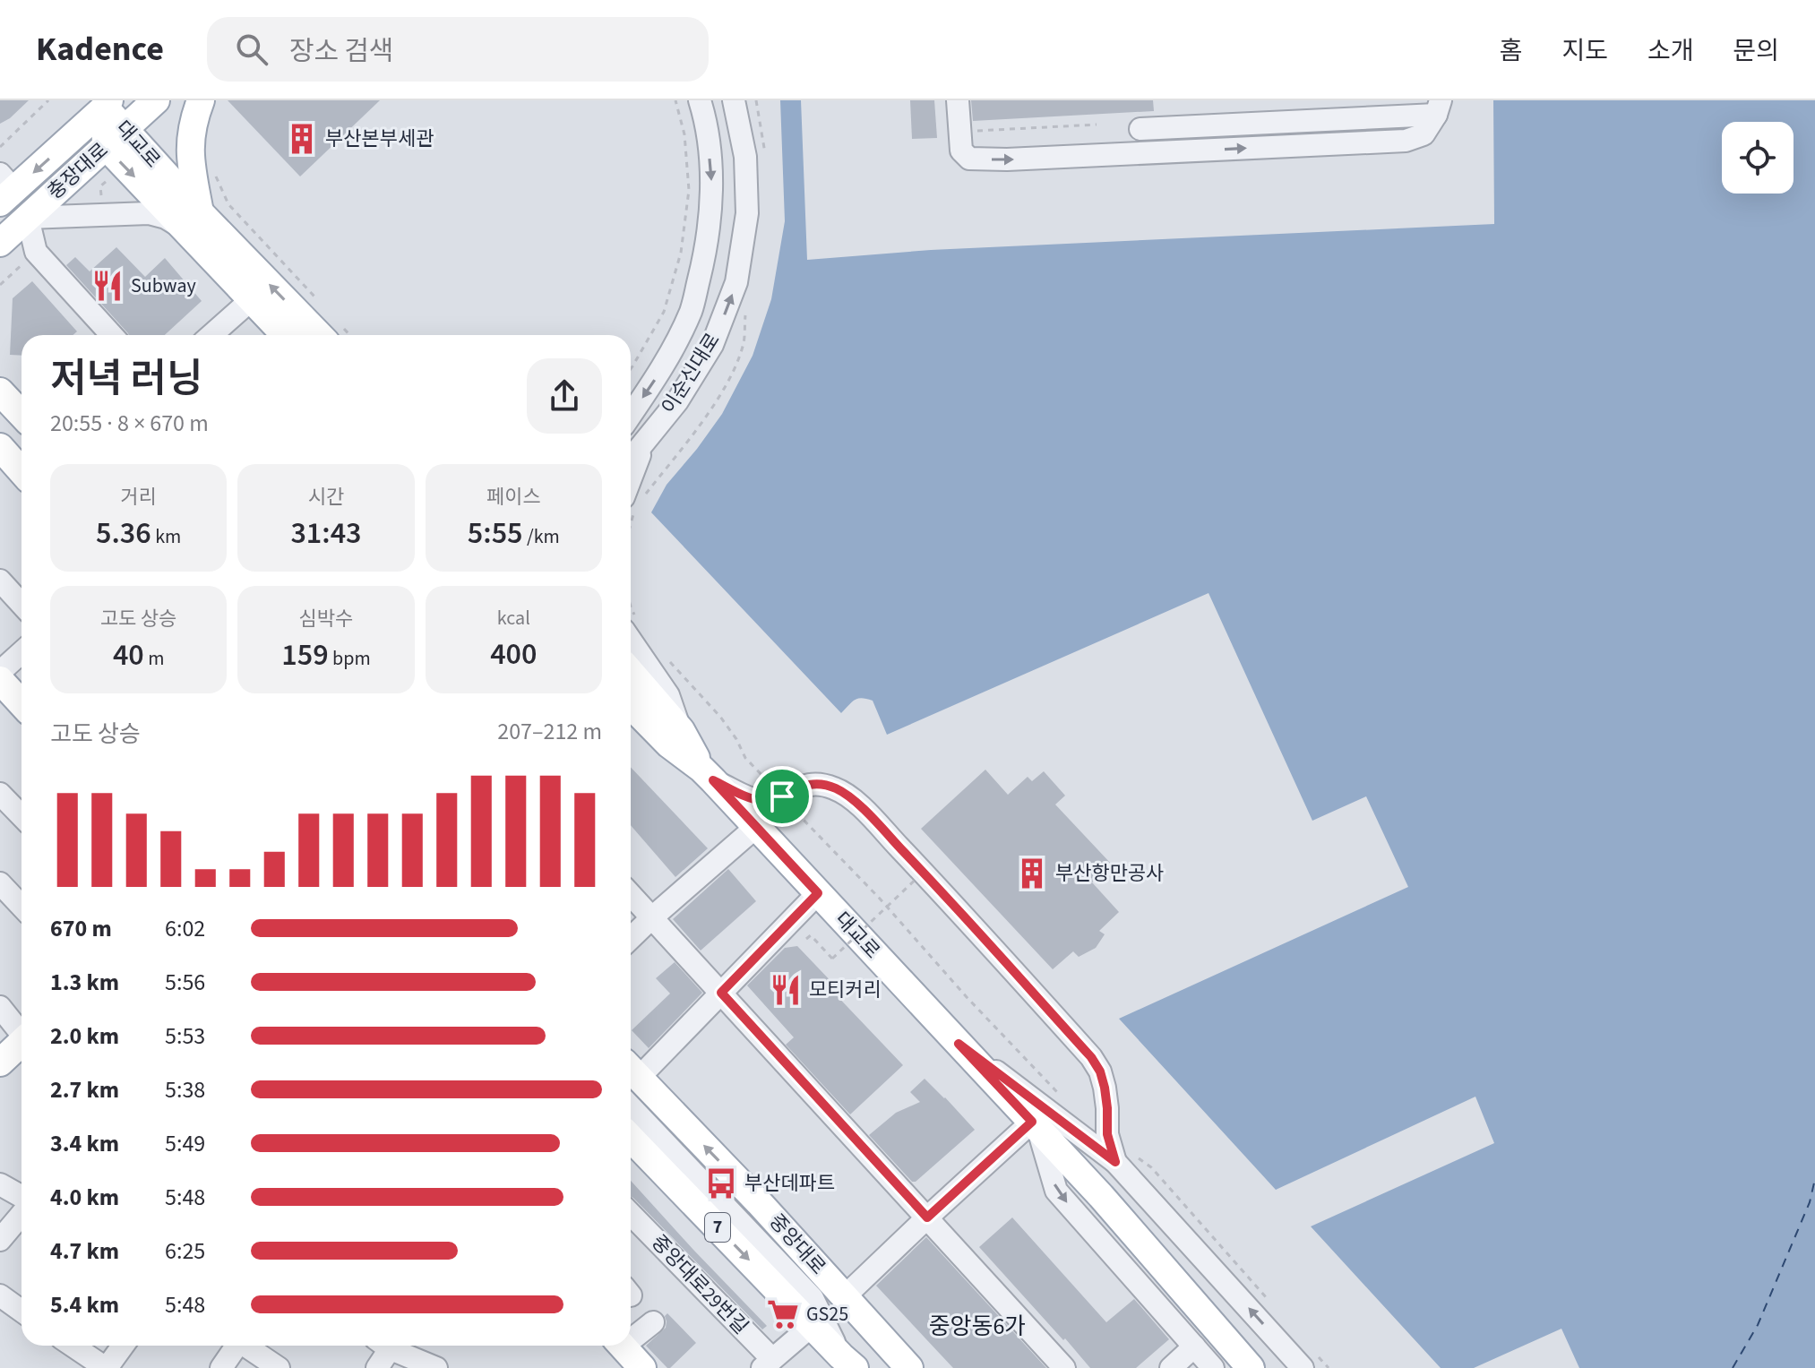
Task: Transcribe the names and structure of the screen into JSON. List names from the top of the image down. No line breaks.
{"streets":{"main road":["대교로","충장대로","7","중앙대로"],"street":["이순신대로","중앙대로29번길"]},"crossings":[["대교로","충장대로"],["7","중앙대로29번길"]],"districts":["중앙동6가"],"places":{"building":["부산본부세관","부산항만공사"],"restaurant":["Subway","모티커리"],"bus stop":["부산데파트"],"supermarket":["GS25"]},"page":{"header":"Kadence","search":"장소 검색","nav":["홈","지도","소개","문의"],"heading":["저녁 러닝","20:55 · 8 × 670 m"],"stats":[["거리","5.36 km"],["시간","31:43"],["페이스","5:55 /km"],["고도 상승","40 m"],["심박수","159 bpm"],["kcal","400"]],"chart":["고도 상승","207–212 m"],"list":[{"name":"670 m","note":"6:02"},{"name":"1.3 km","note":"5:56"},{"name":"2.0 km","note":"5:53"},{"name":"2.7 km","note":"5:38"},{"name":"3.4 km","note":"5:49"},{"name":"4.0 km","note":"5:48"},{"name":"4.7 km","note":"6:25"},{"name":"5.4 km","note":"5:48"}]}}
